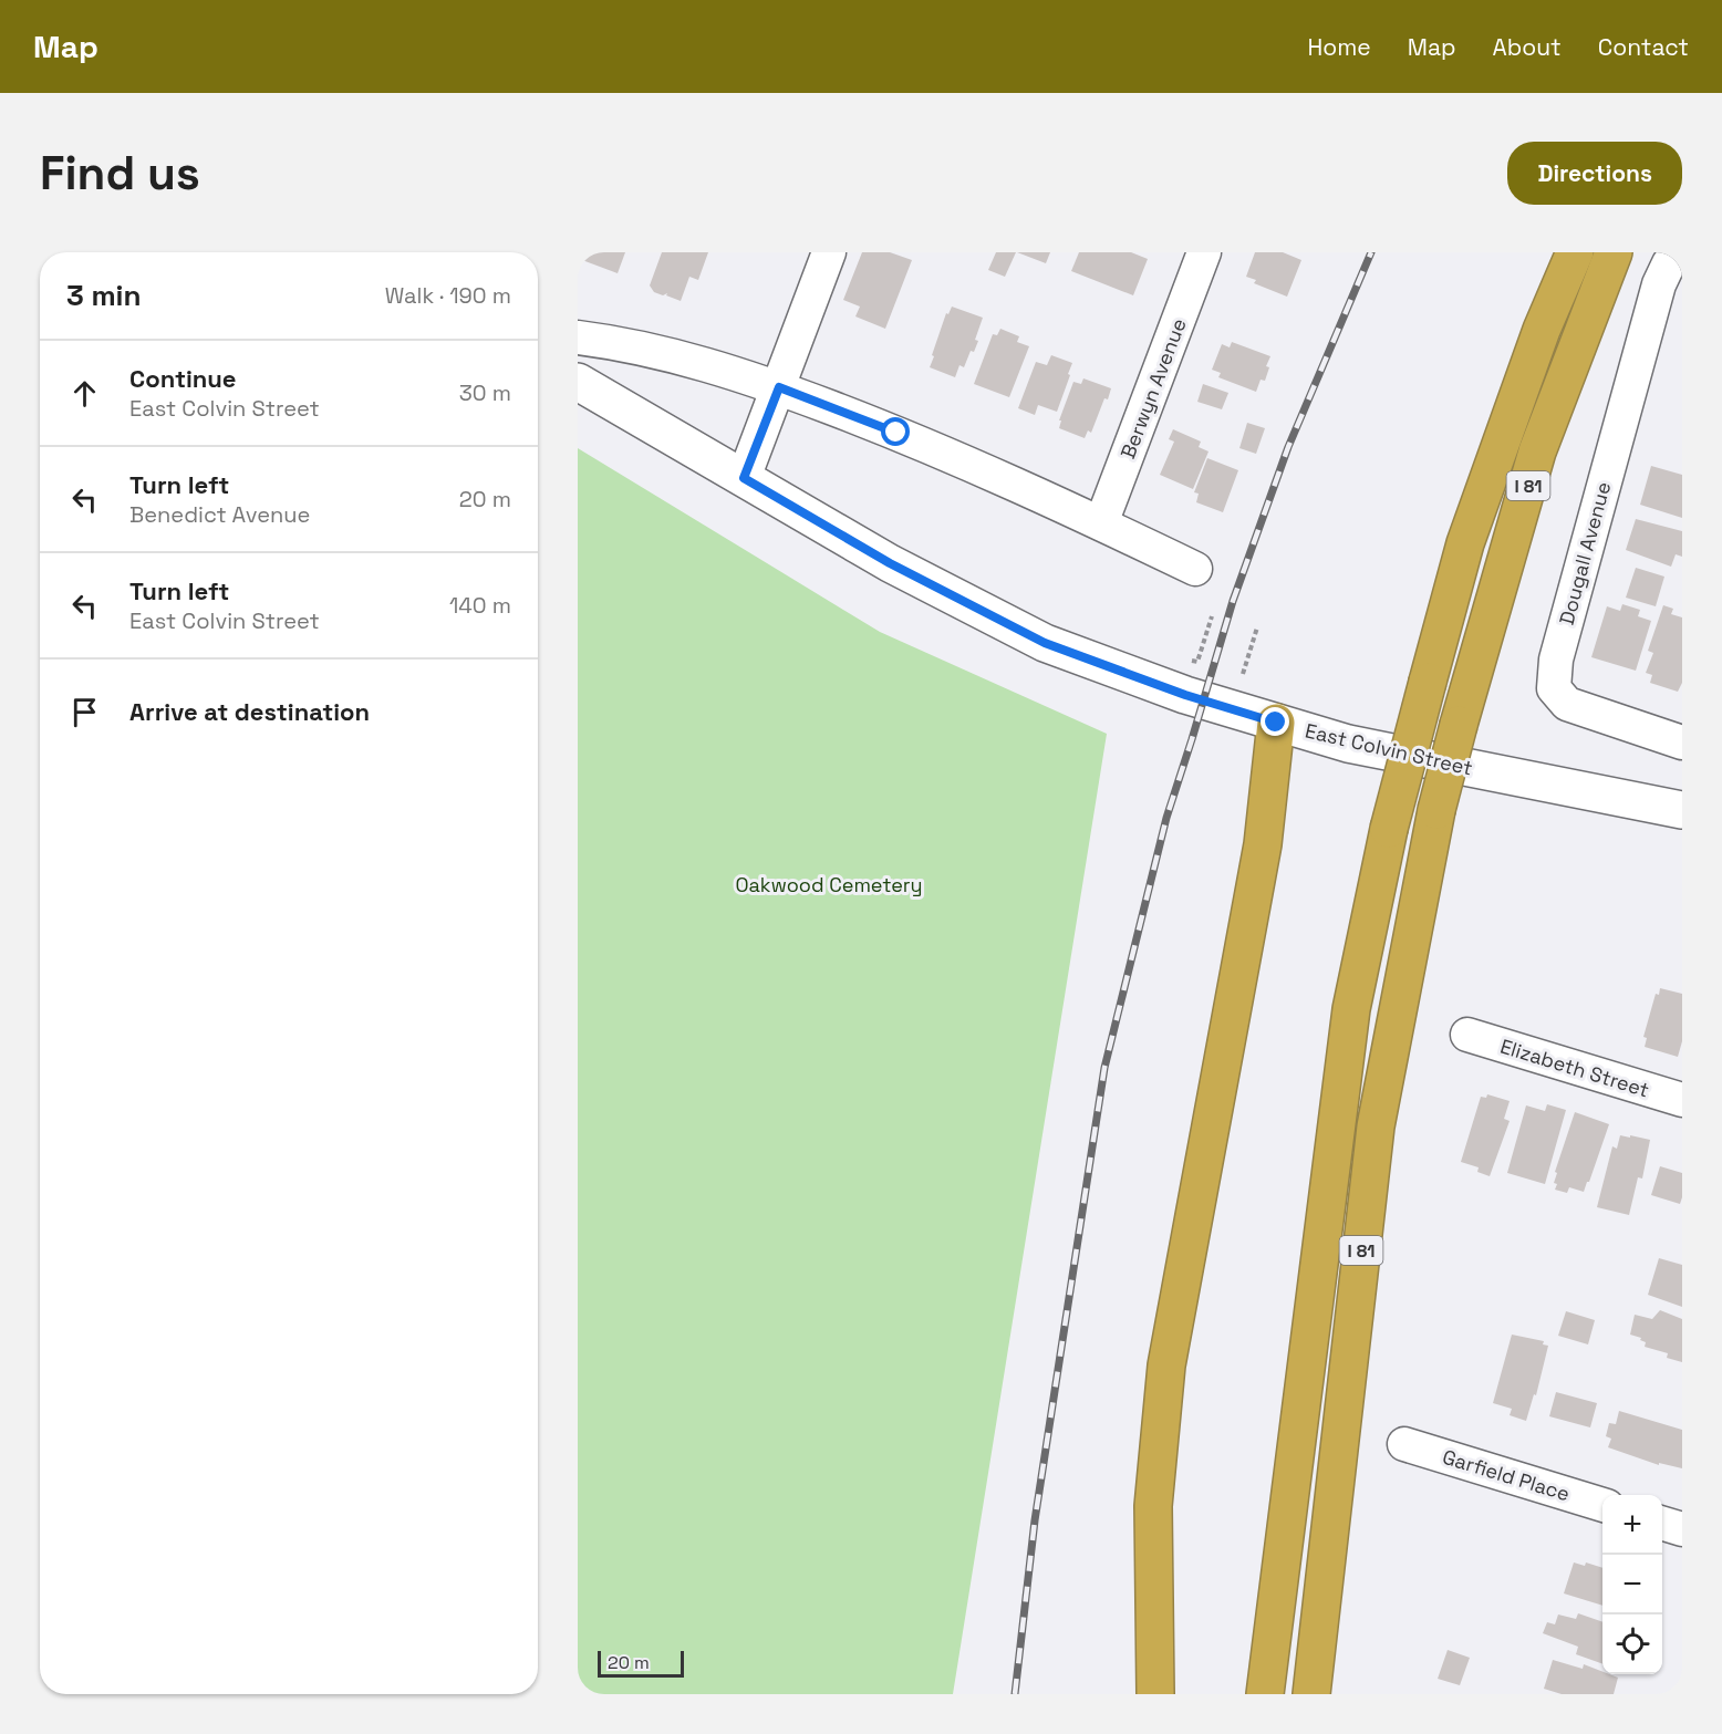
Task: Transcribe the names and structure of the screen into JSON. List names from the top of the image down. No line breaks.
{"streets":{"highway":["I 81"],"street":["Berwyn Avenue","Dougall Avenue","East Colvin Street","Elizabeth Street","Garfield Place"]},"parks":["Oakwood Cemetery"],"scale_bar":"20 m","page":{"header":"Map","nav":["Home","Map","About","Contact"],"buttons":"Directions","title":"Find us","heading":["3 min","Walk · 190 m"],"list":[["Continue","East Colvin Street","30 m"],["Turn left","Benedict Avenue","20 m"],["Turn left","East Colvin Street","140 m"],"Arrive at destination"],"map_buttons":["+","−"],"scale":"20 m"}}
